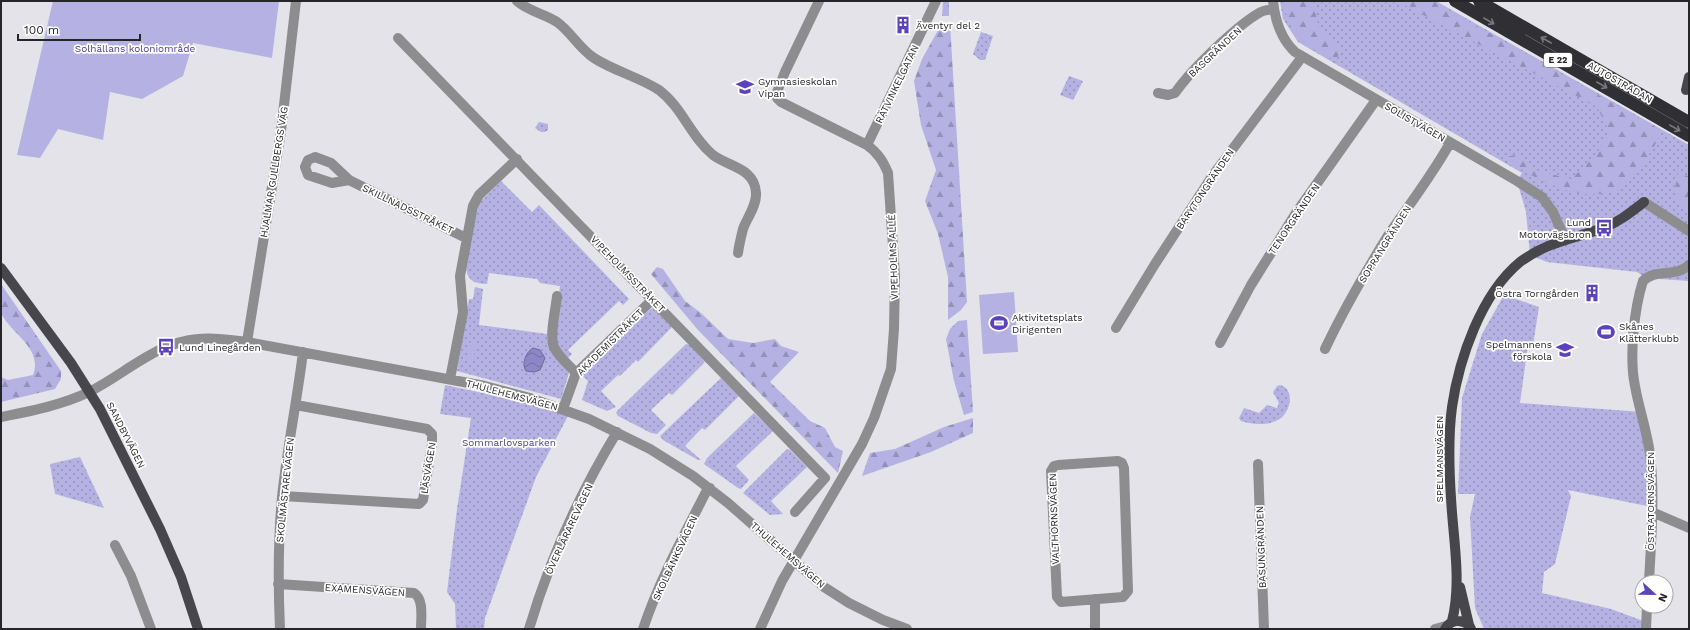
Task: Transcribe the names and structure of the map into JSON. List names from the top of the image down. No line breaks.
{"streets":{"highway":["E 22","AUTOSTRADAN"],"main road":["SANDBYVÄGEN","SPELMANSVÄGEN"],"street":["BASGRÄNDEN","RÄTVINKELGATAN","SOLISTVÄGEN","HJALMAR GULLBERGS VÄG","BARYTONGRÄNDEN","SKILLNADSSTRÅKET","TENORGRÄNDEN","SOPRANGRÄNDEN","VIPEHOLMS ALLÉ","VIPEHOLMSSTRÅKET","AKADEMISTRÅKET","THULEHEMSVÄGEN","LÄSVÄGEN","SKOLMÄSTAREVÄGEN","ÖSTRATORNSVÄGEN","VALTHORNSVÄGEN","ÖVERLÄRAREVÄGEN","BASUNGRÄNDEN","SKOLBÄNKSVÄGEN","EXAMENSVÄGEN"]},"crossings":[["BASGRÄNDEN","SOLISTVÄGEN"],["RÄTVINKELGATAN","VIPEHOLMS ALLÉ"],["SOLISTVÄGEN","BARYTONGRÄNDEN"],["SOLISTVÄGEN","TENORGRÄNDEN"],["SOLISTVÄGEN","SOPRANGRÄNDEN"],["SOLISTVÄGEN","SPELMANSVÄGEN"],["HJALMAR GULLBERGS VÄG","THULEHEMSVÄGEN"],["VIPEHOLMS ALLÉ","THULEHEMSVÄGEN"],["VIPEHOLMSSTRÅKET","AKADEMISTRÅKET"],["AKADEMISTRÅKET","THULEHEMSVÄGEN"],["THULEHEMSVÄGEN","SANDBYVÄGEN"],["THULEHEMSVÄGEN","SKOLMÄSTAREVÄGEN"],["THULEHEMSVÄGEN","ÖVERLÄRAREVÄGEN"],["THULEHEMSVÄGEN","SKOLBÄNKSVÄGEN"],["LÄSVÄGEN","SKOLMÄSTAREVÄGEN"],["SKOLMÄSTAREVÄGEN","EXAMENSVÄGEN"]],"parks":["Solhällans koloniområde","Sommarlovsparken"],"places":{"building":["Äventyr del 2","Östra Torngården"],"school or university":["Gymnasieskolan Vipan","Spelmannens förskola"],"bus stop":["Lund Motorvägsbron","Lund Linegården"],"sports":["Aktivitetsplats Dirigenten","Skånes Klätterklubb"]},"scale_bar":"100 m","north":"right"}
